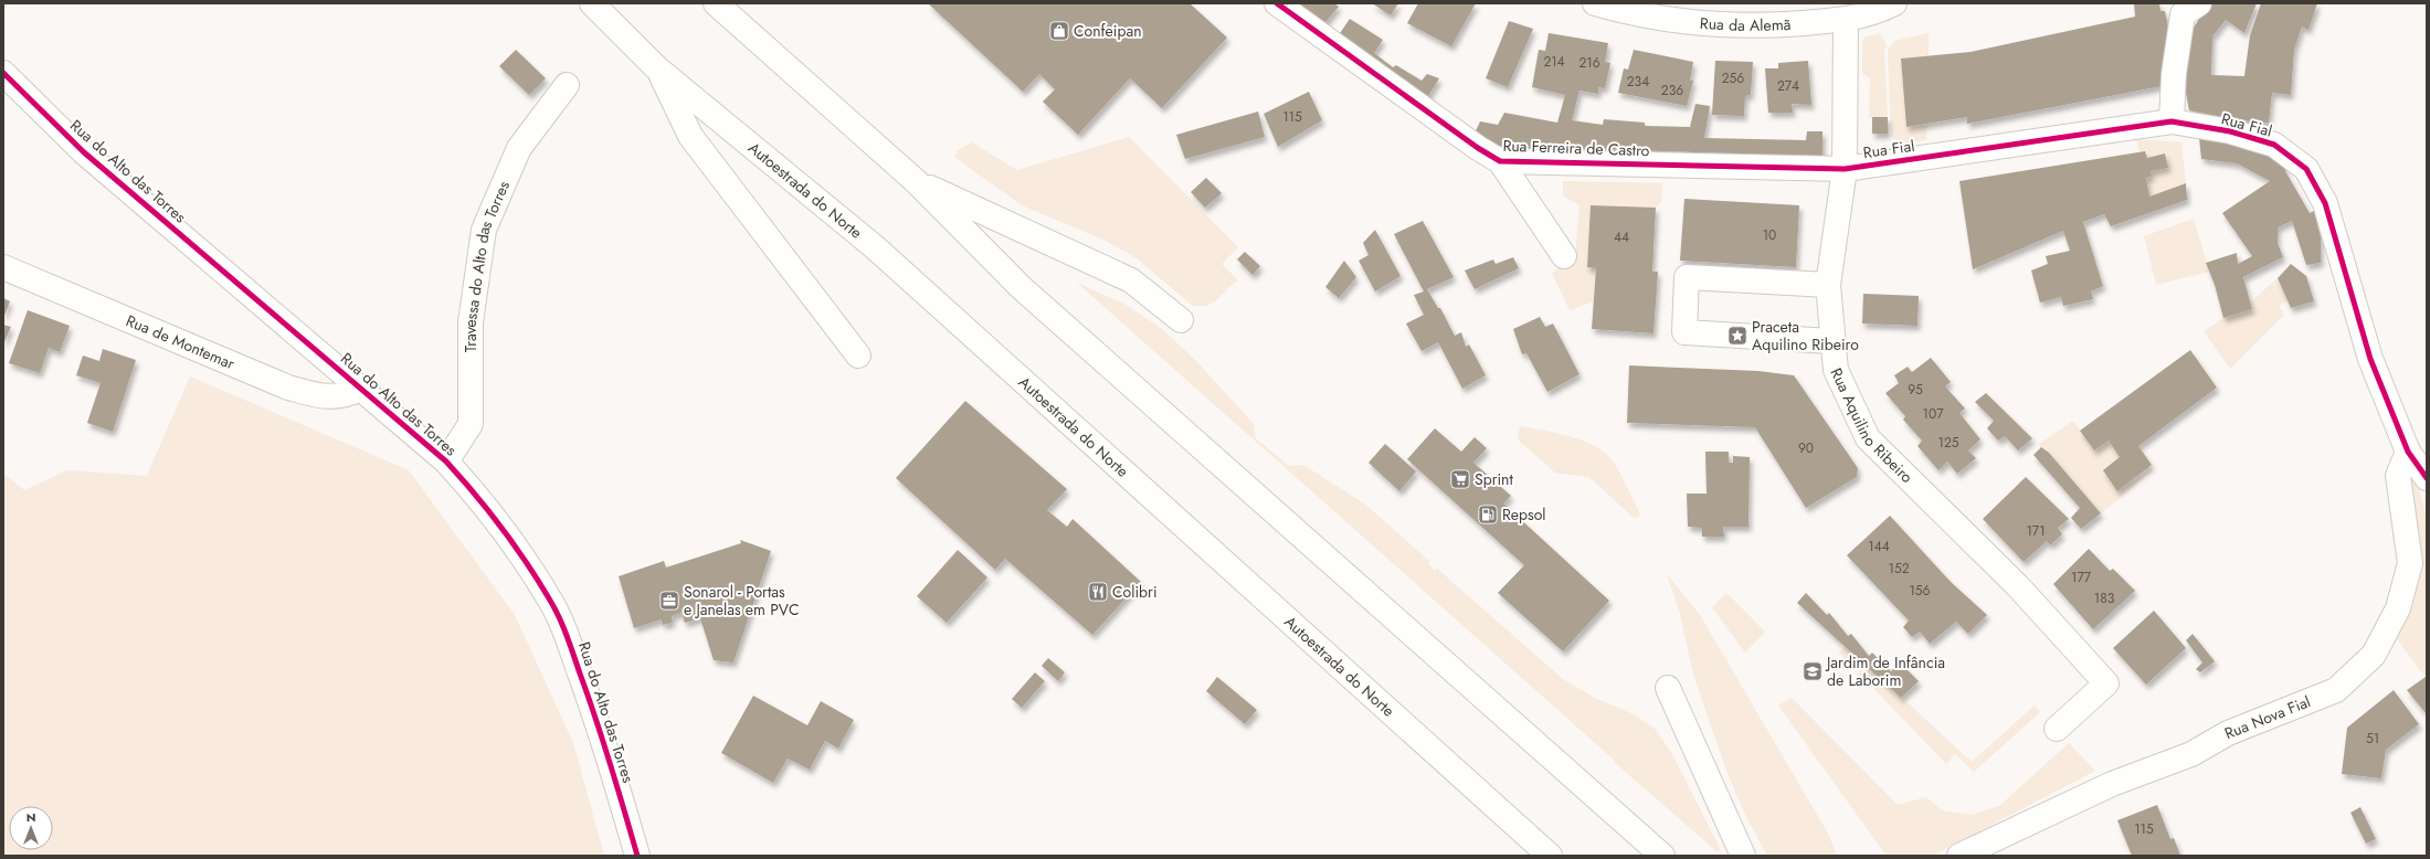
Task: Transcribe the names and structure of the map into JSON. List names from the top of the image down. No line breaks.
{"streets":{"main road":["Rua da Alemã","Rua Fial","Rua Ferreira de Castro","Rua do Alto das Torres","Autoestrada do Norte","Travessa do Alto das Torres","Rua de Montemar","Rua Aquilino Ribeiro","Rua Nova Fial"]},"crossings":[["Rua da Alemã","Rua Aquilino Ribeiro"],["Rua Fial","Rua Ferreira de Castro"],["Rua Fial","Rua Aquilino Ribeiro"],["Rua Fial","Rua Nova Fial"],["Rua Ferreira de Castro","Rua Aquilino Ribeiro"],["Rua do Alto das Torres","Travessa do Alto das Torres"],["Rua do Alto das Torres","Rua de Montemar"]],"places":{"shop":["Confeipan"],"place":["Praceta Aquilino Ribeiro"],"supermarket":["Sprint"],"fuel station":["Repsol"],"restaurant":["Colibri"],"office":["Sonarol - Portas e Janelas em PVC"],"school or university":["Jardim de Infância de Laborim"]},"house_numbers":["214","216","256","234","274","236","115","10","44","95","107","125","90","171","144","152","177","156","183","51","115"],"north":"top"}
